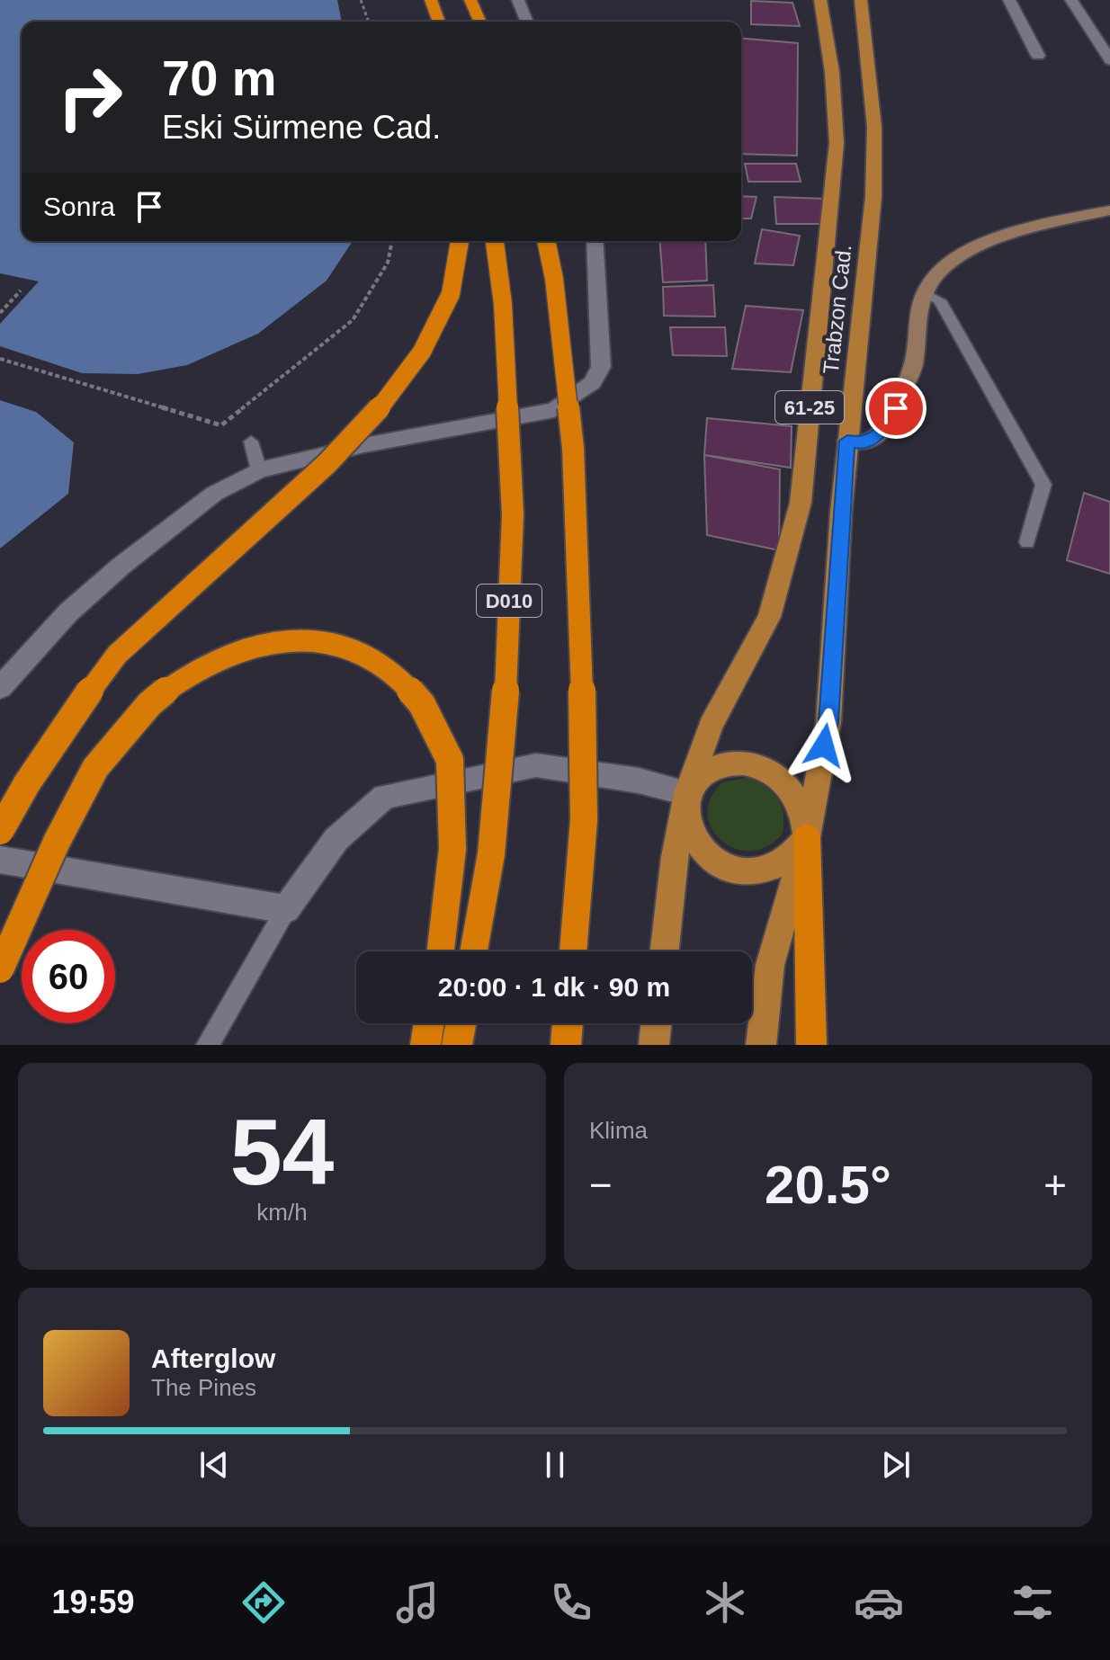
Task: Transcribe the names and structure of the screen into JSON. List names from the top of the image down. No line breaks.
{"streets":{"highway":["D010"],"main road":["Trabzon Cad.","61-25"]},"crossings":[["Trabzon Cad.","61-25"]],"page":{"turn":["70 m","Eski Sürmene Cad."],"then":"Sonra","limit":"60","trip":"20:00 · 1 dk · 90 m","tile":[["54","km/h"],"Klima"],"heat":["−","20.5°","+"],"song":["Afterglow","The Pines"],"tabs":"19:59"}}
